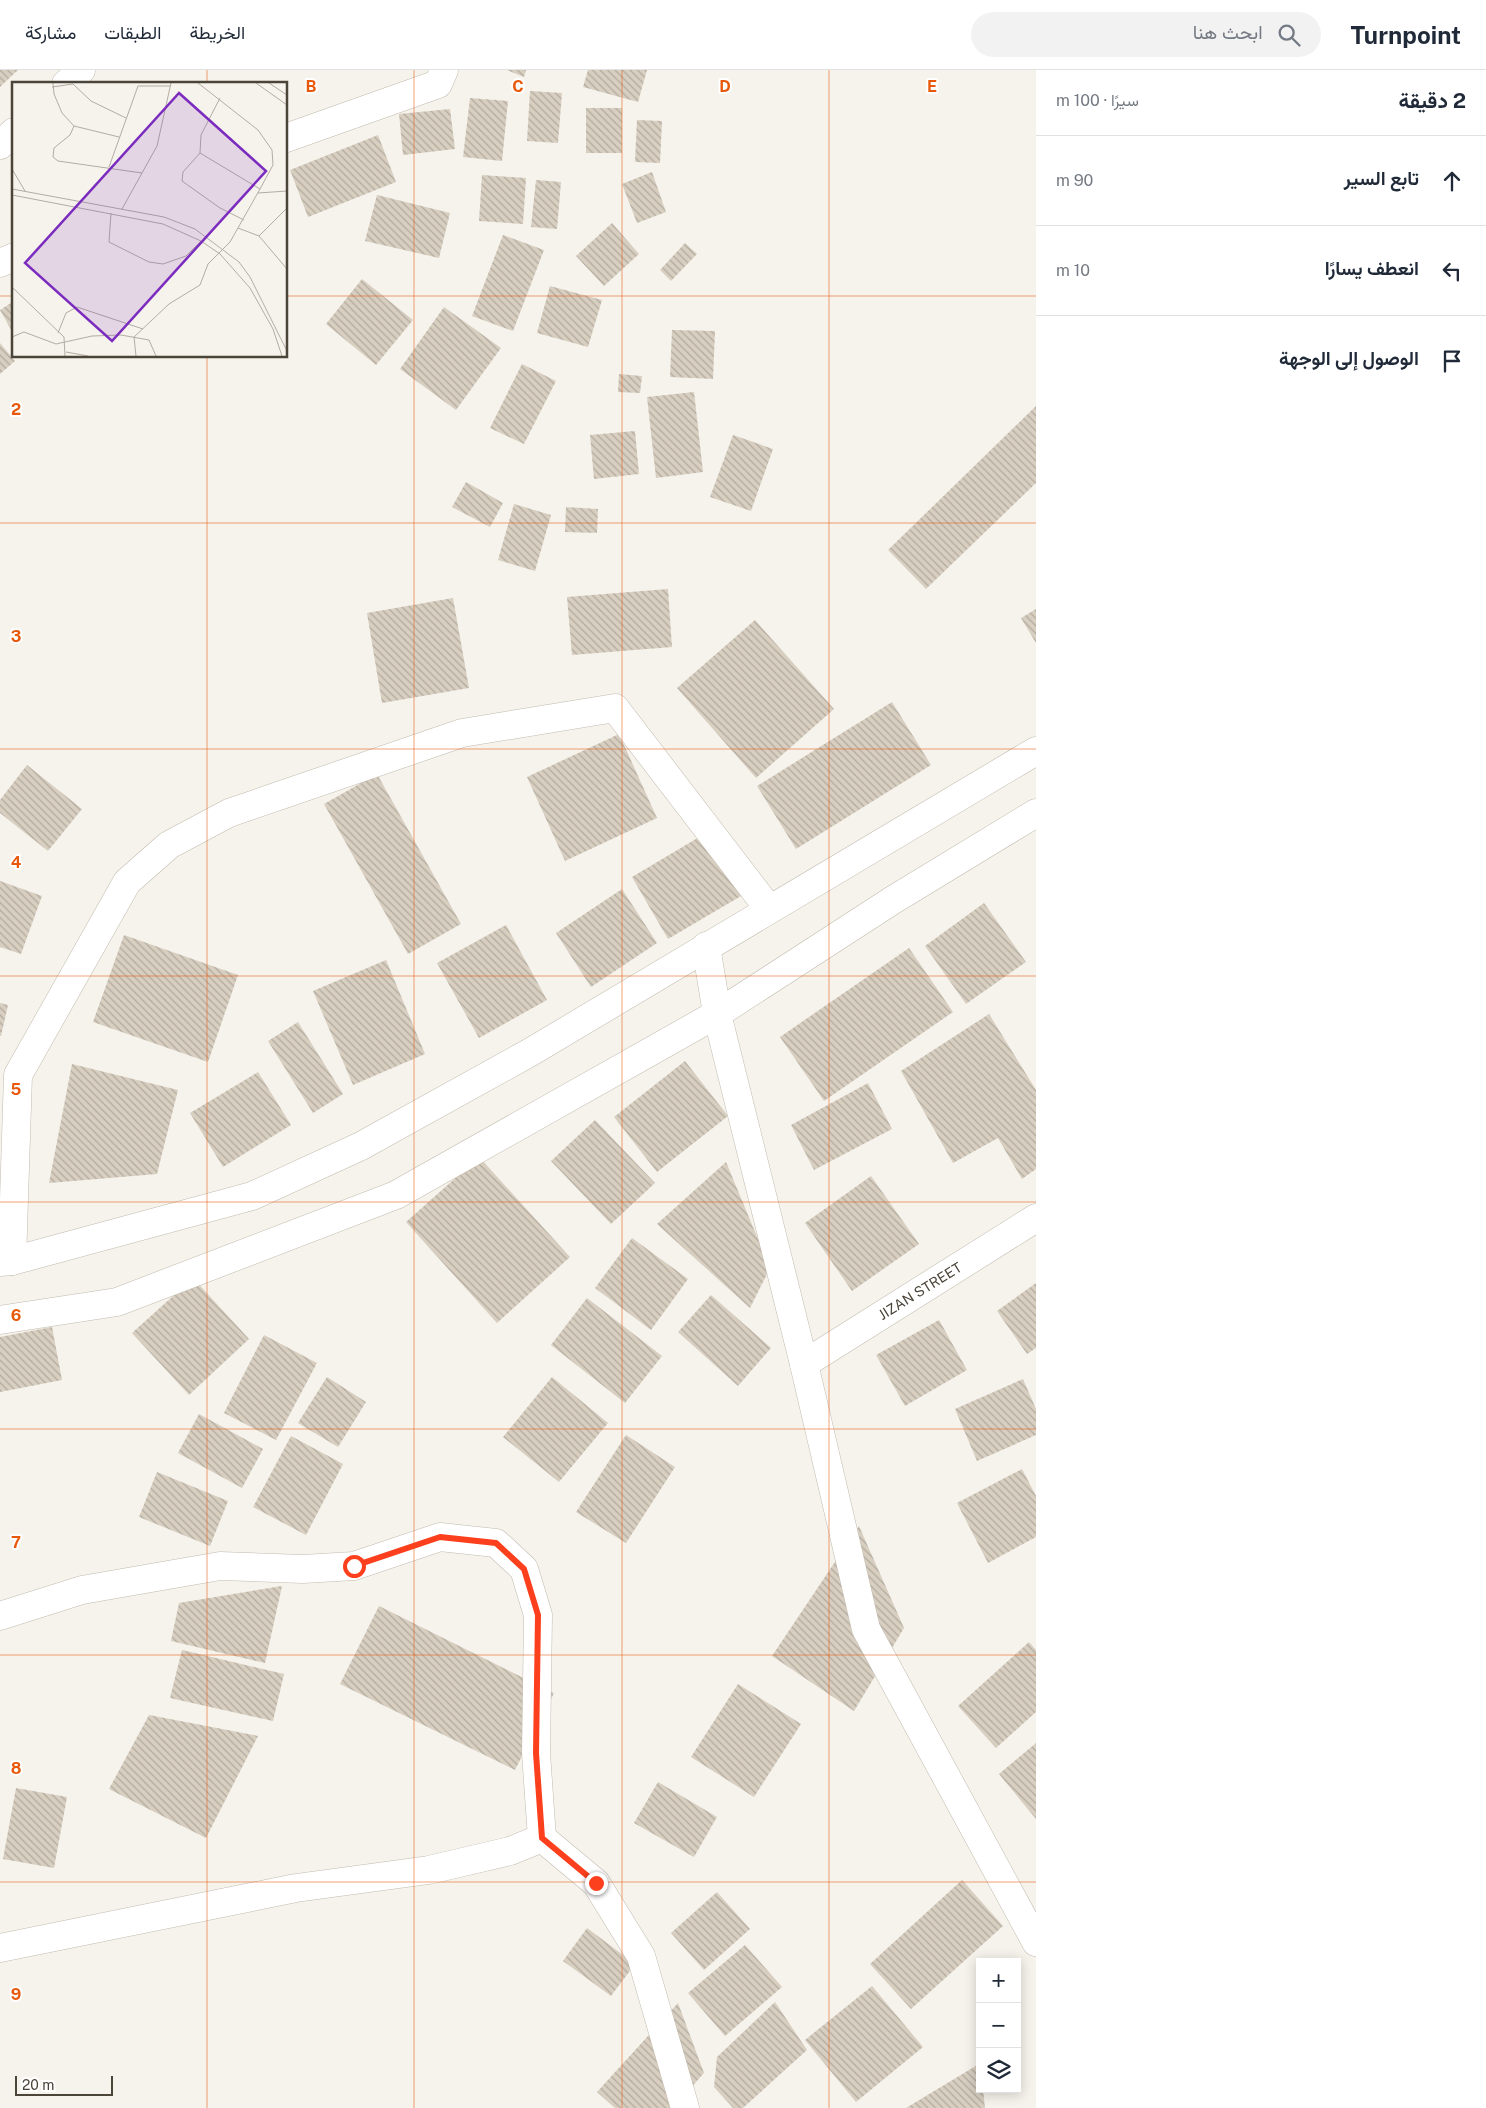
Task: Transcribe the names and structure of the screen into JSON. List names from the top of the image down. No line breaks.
{"streets":{"street":["JIZAN STREET"]},"scale_bar":"20 m","page":{"header":"Turnpoint","search":"ابحث هنا","nav":["الخريطة","الطبقات","مشاركة"],"heading":["2 دقيقة","سيرًا · 100 m"],"list":[["تابع السير","90 m"],["انعطف يسارًا","10 m"],"الوصول إلى الوجهة"],"map_buttons":["+","−"],"scale":"20 m"},"grid":{"columns":["B","C","D","E"],"rows":["2","3","4","5","6","7","8","9"]}}
